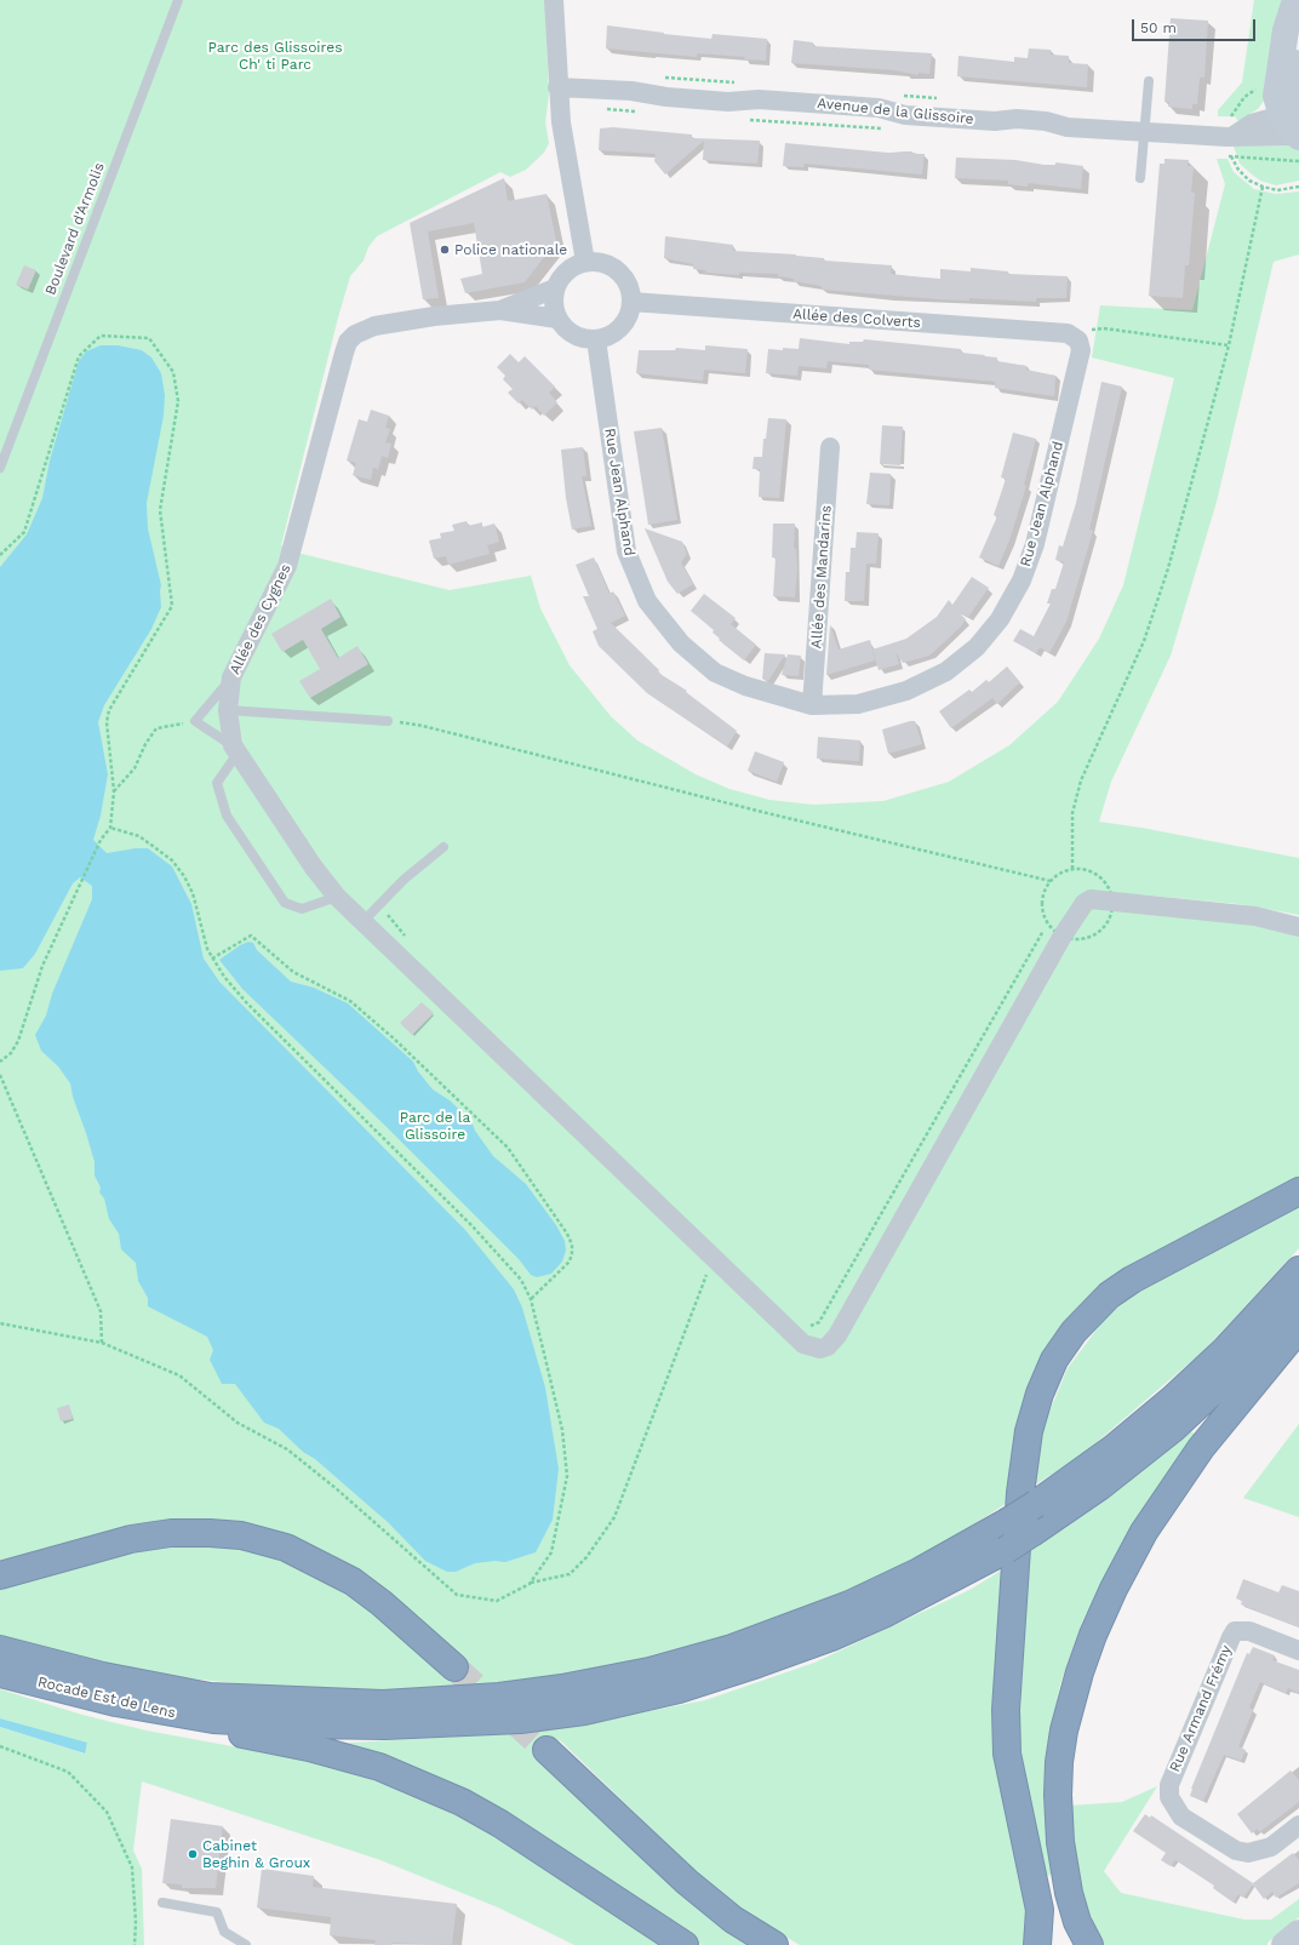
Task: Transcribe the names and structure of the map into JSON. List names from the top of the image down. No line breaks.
{"streets":{"highway":["Rocade Est de Lens"],"street":["Avenue de la Glissoire","Allée des Colverts","Rue Jean Alphand","Allée des Mandarins","Allée des Cygnes","Rue Armand Frémy"],"lane":["Boulevard d'Armolis"]},"crossings":[["Allée des Colverts","Rue Jean Alphand"],["Allée des Colverts","Allée des Cygnes"],["Rue Jean Alphand","Allée des Mandarins"],["Rue Jean Alphand","Allée des Cygnes"]],"parks":["Parc des Glissoires Ch' ti Parc","Parc de la Glissoire"],"places":["Police nationale","Cabinet Beghin & Groux"],"scale_bar":"50 m"}
